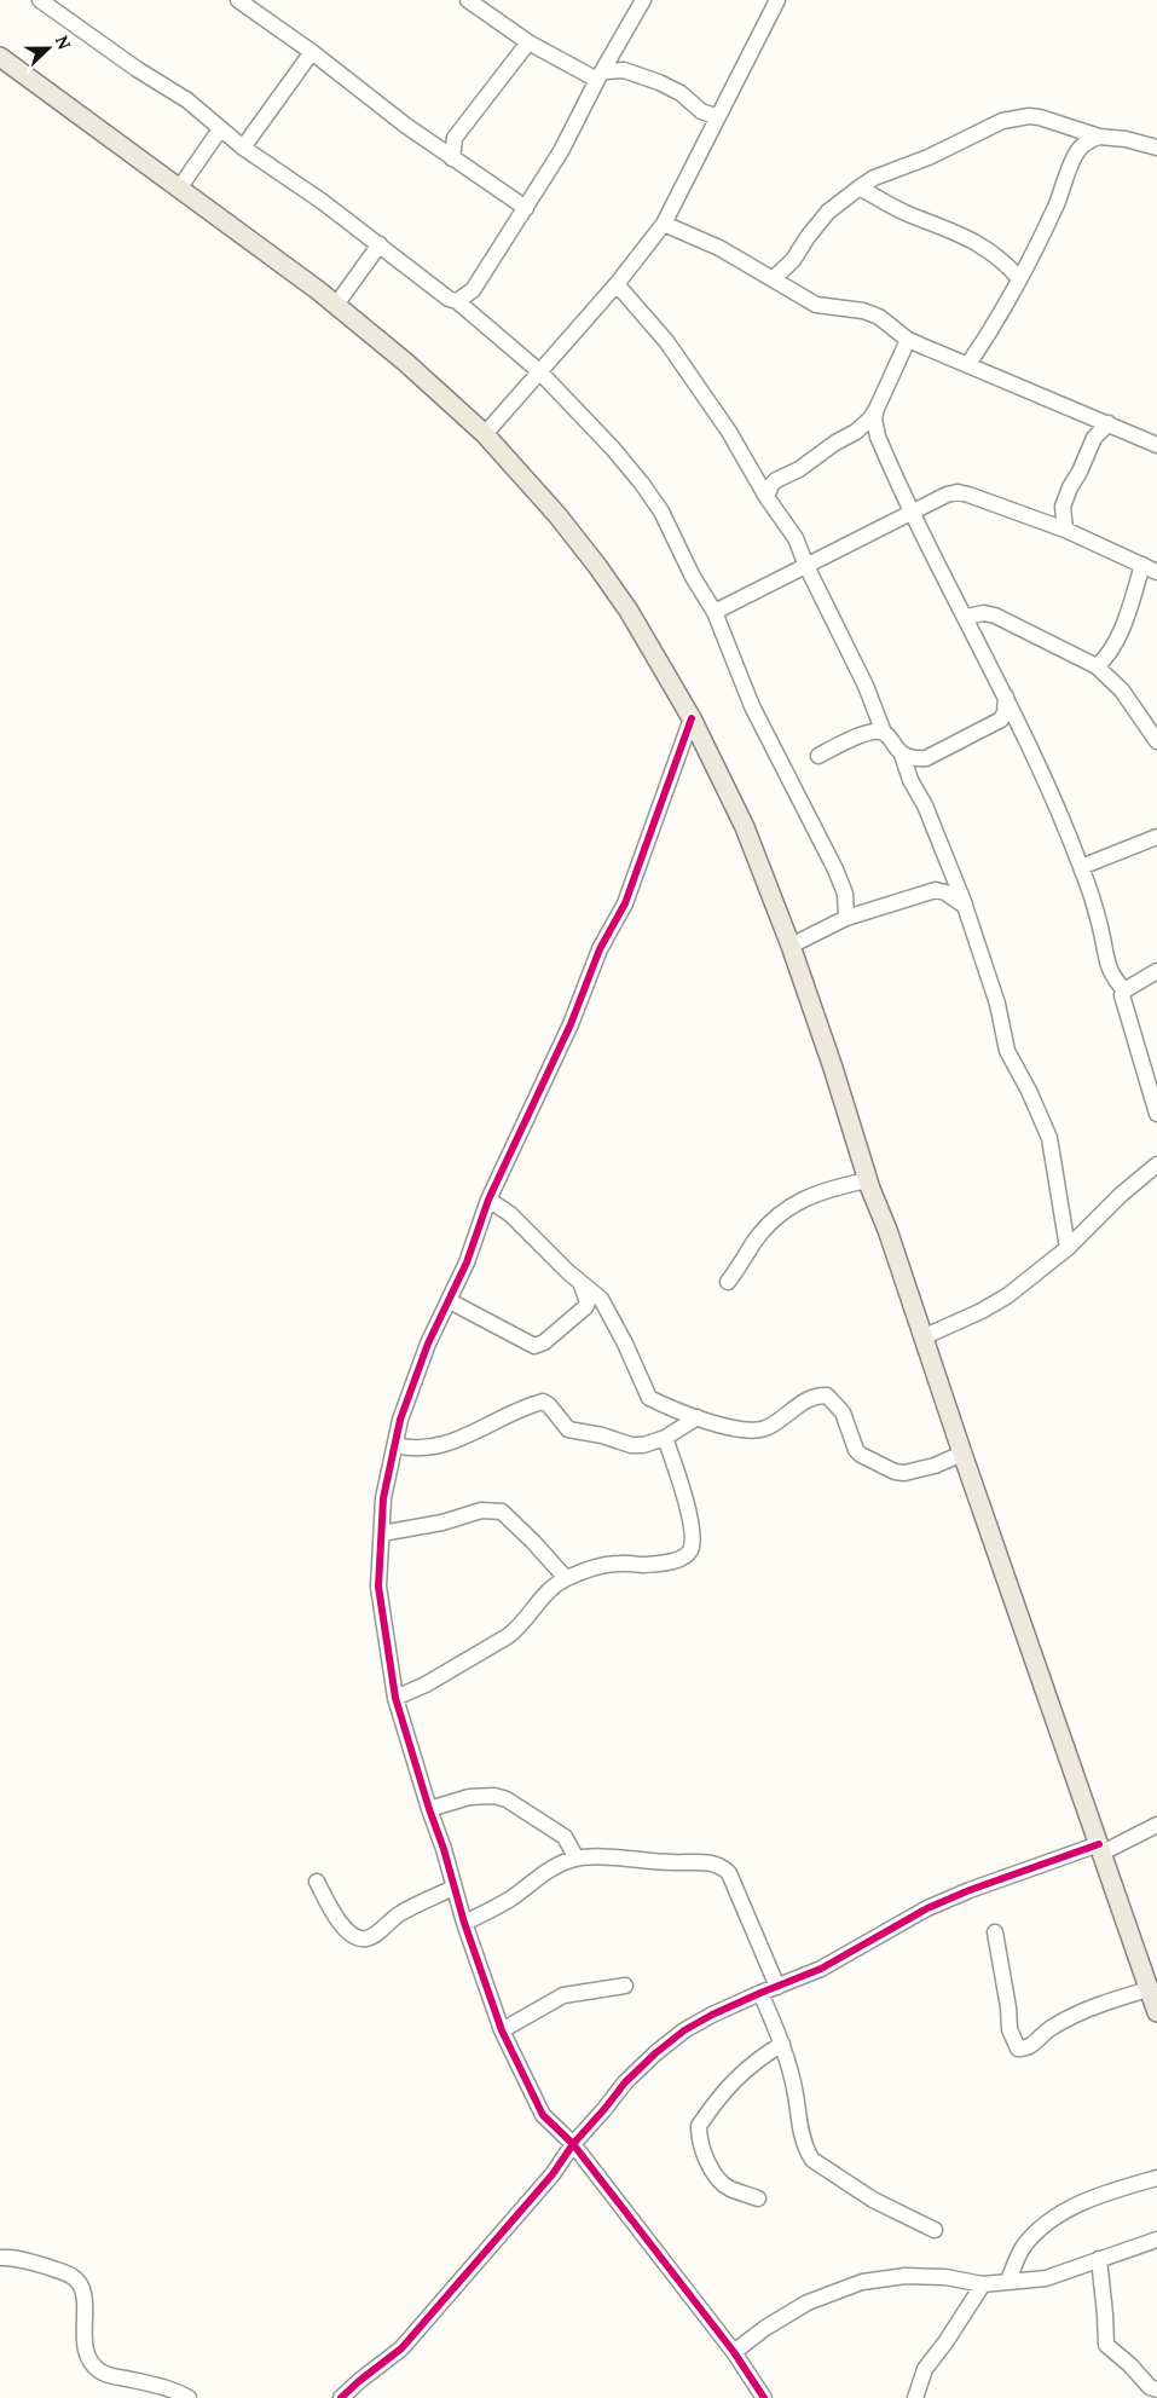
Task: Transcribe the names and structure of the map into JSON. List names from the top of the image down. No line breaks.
{"north":"right"}
